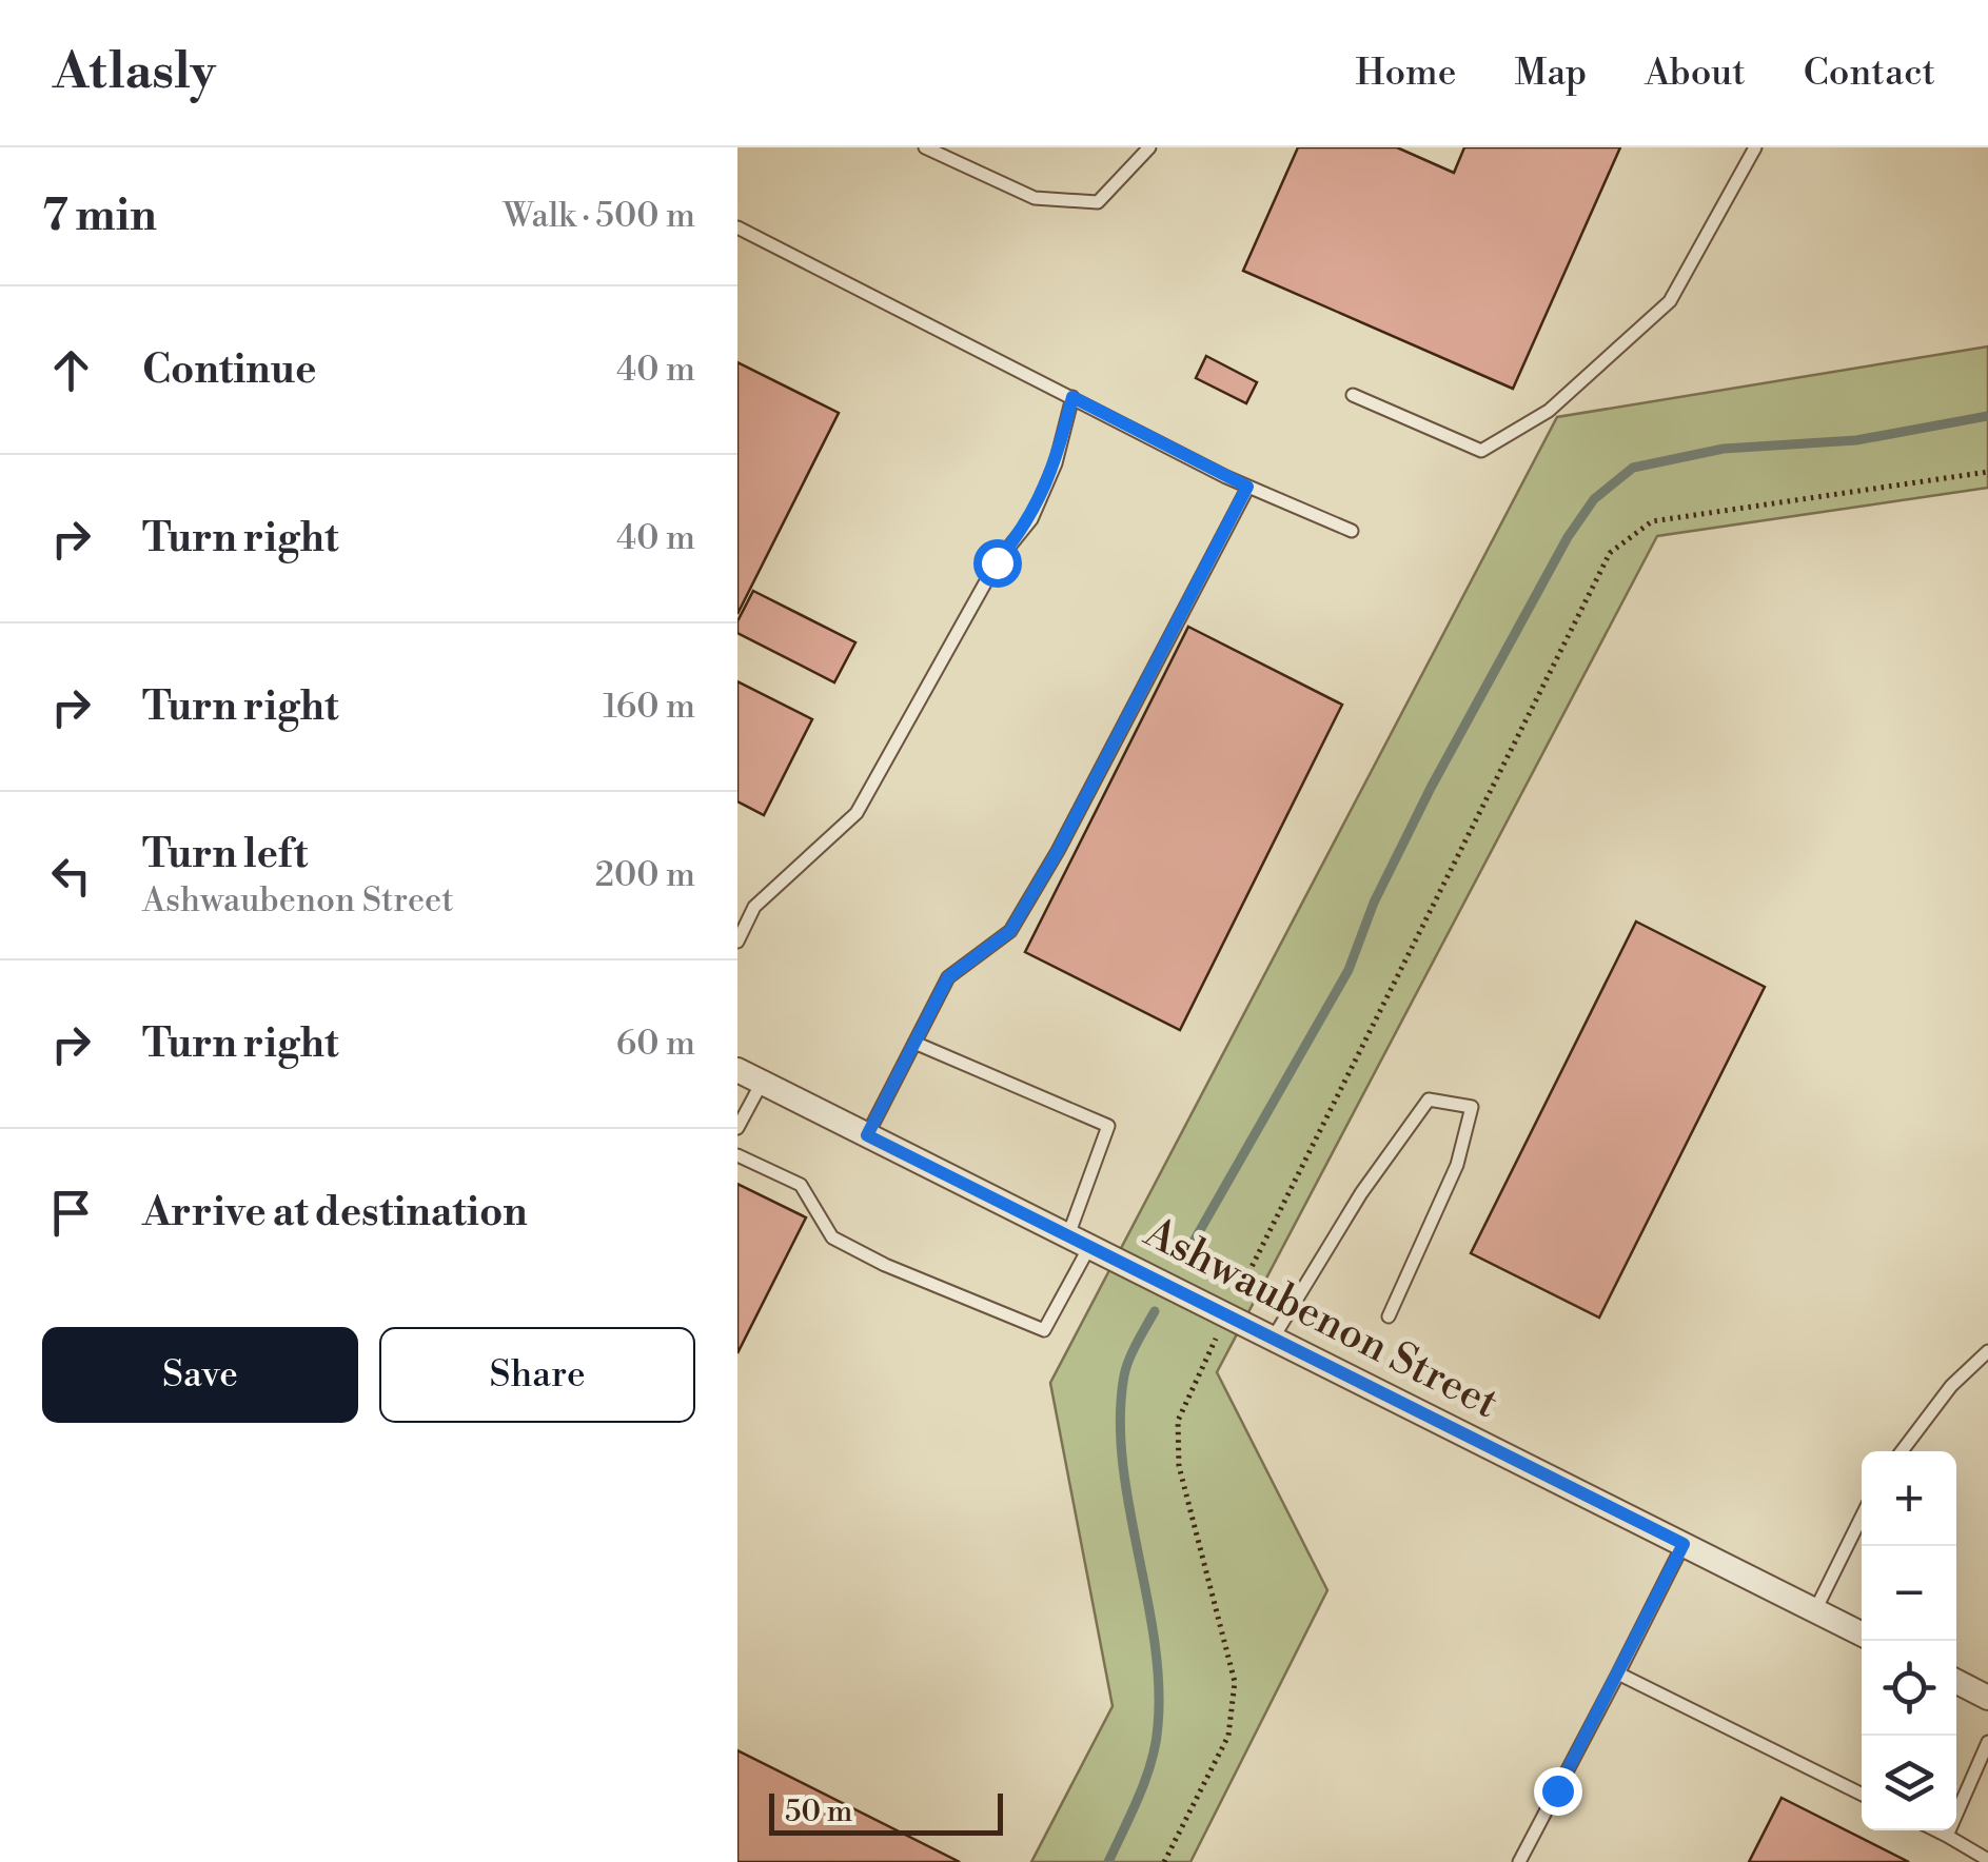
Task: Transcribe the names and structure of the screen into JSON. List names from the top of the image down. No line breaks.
{"streets":{"street":["Ashwaubenon Street"]},"scale_bar":"50 m","page":{"header":"Atlasly","nav":["Home","Map","About","Contact"],"heading":["7 min","Walk · 500 m"],"list":[["Continue","40 m"],["Turn right","40 m"],["Turn right","160 m"],["Turn left","Ashwaubenon Street","200 m"],["Turn right","60 m"],"Arrive at destination"],"buttons":["Save","Share"],"map_buttons":["+","−"],"scale":"50 m"}}
